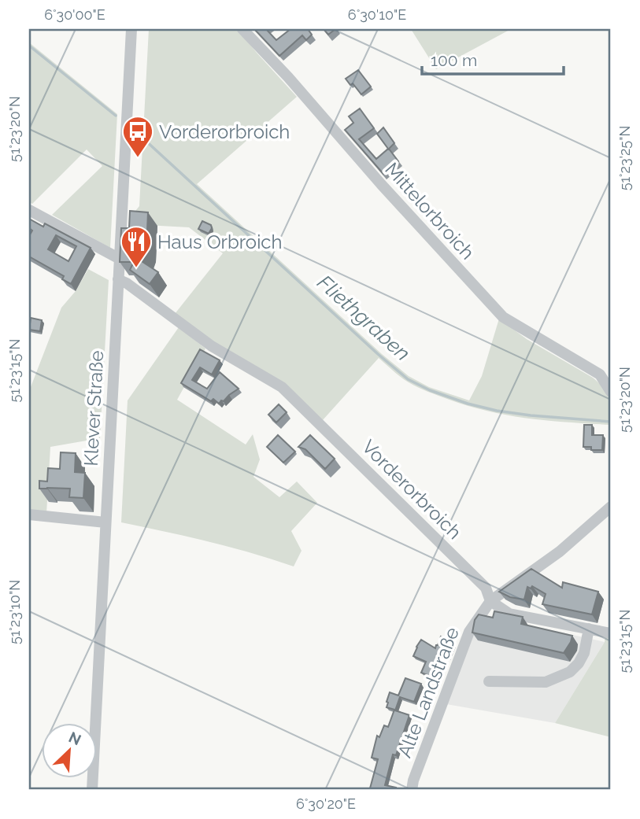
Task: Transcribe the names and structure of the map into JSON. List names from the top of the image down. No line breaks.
{"streets":{"street":["Mittelorbroich","Klever Straße","Vorderorbroich","Alte Landstraße"]},"crossings":[["Klever Straße","Vorderorbroich"],["Vorderorbroich","Alte Landstraße"]],"water":["Fliethgraben"],"places":{"bus stop":["Vorderorbroich"],"restaurant":["Haus Orbroich"]},"scale_bar":"100 m","north":"top right","coordinates":["6°30'00\"E","6°30'10\"E","51°23'20\"N","51°23'25\"N","51°23'15\"N","51°23'10\"N","6°30'20\"E"]}
